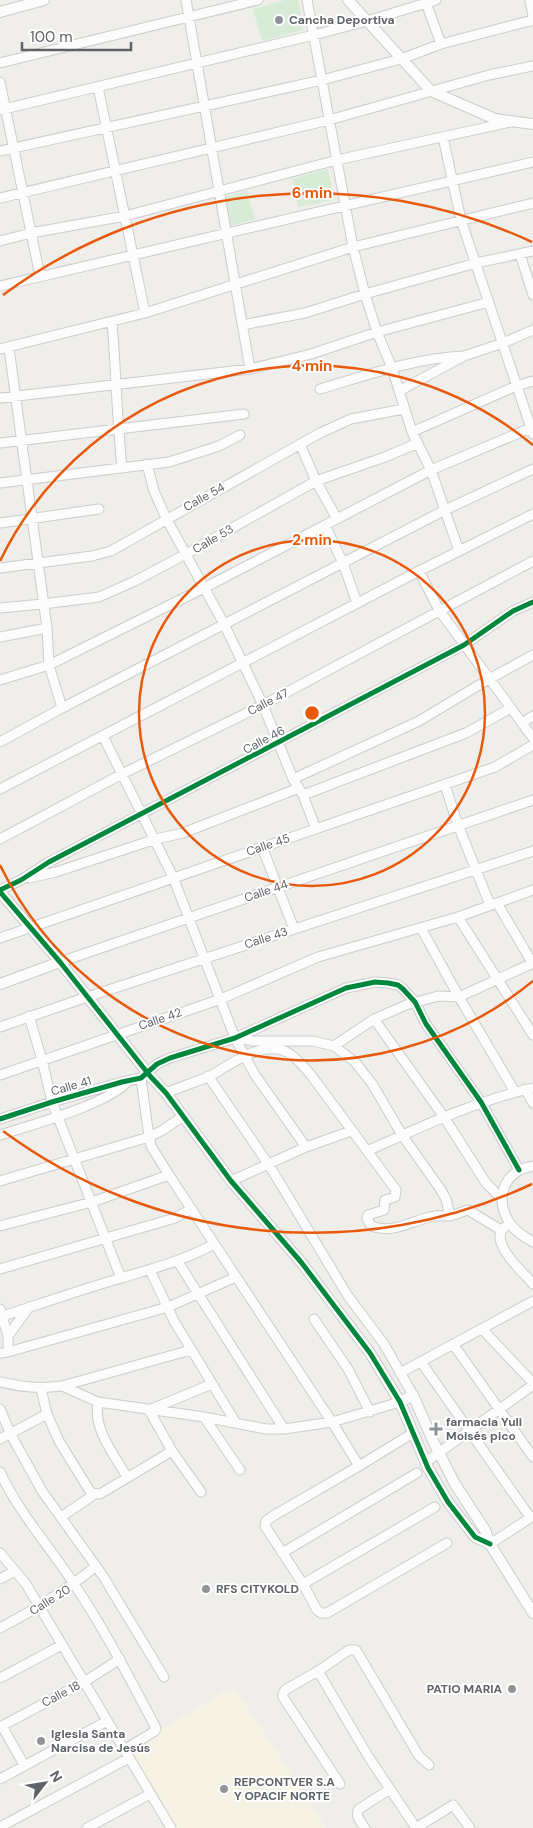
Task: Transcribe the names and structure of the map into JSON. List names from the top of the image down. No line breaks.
{"streets":{"street":["Calle 54","Calle 53","Calle 47","Calle 46","Calle 45","Calle 44","Calle 43","Calle 42","Calle 41","Calle 20","Calle 18"]},"places":{"other":["Cancha Deportiva","RFS CITYKOLD","PATIO MARIA","Iglesia Santa Narcisa de Jesús","REPCONTVER S.A Y OPACIF NORTE"],"health":["farmacia Yuli Moisés pico"]},"scale_bar":"100 m","north":"top right","rings":["6 min","4 min","2 min"]}
